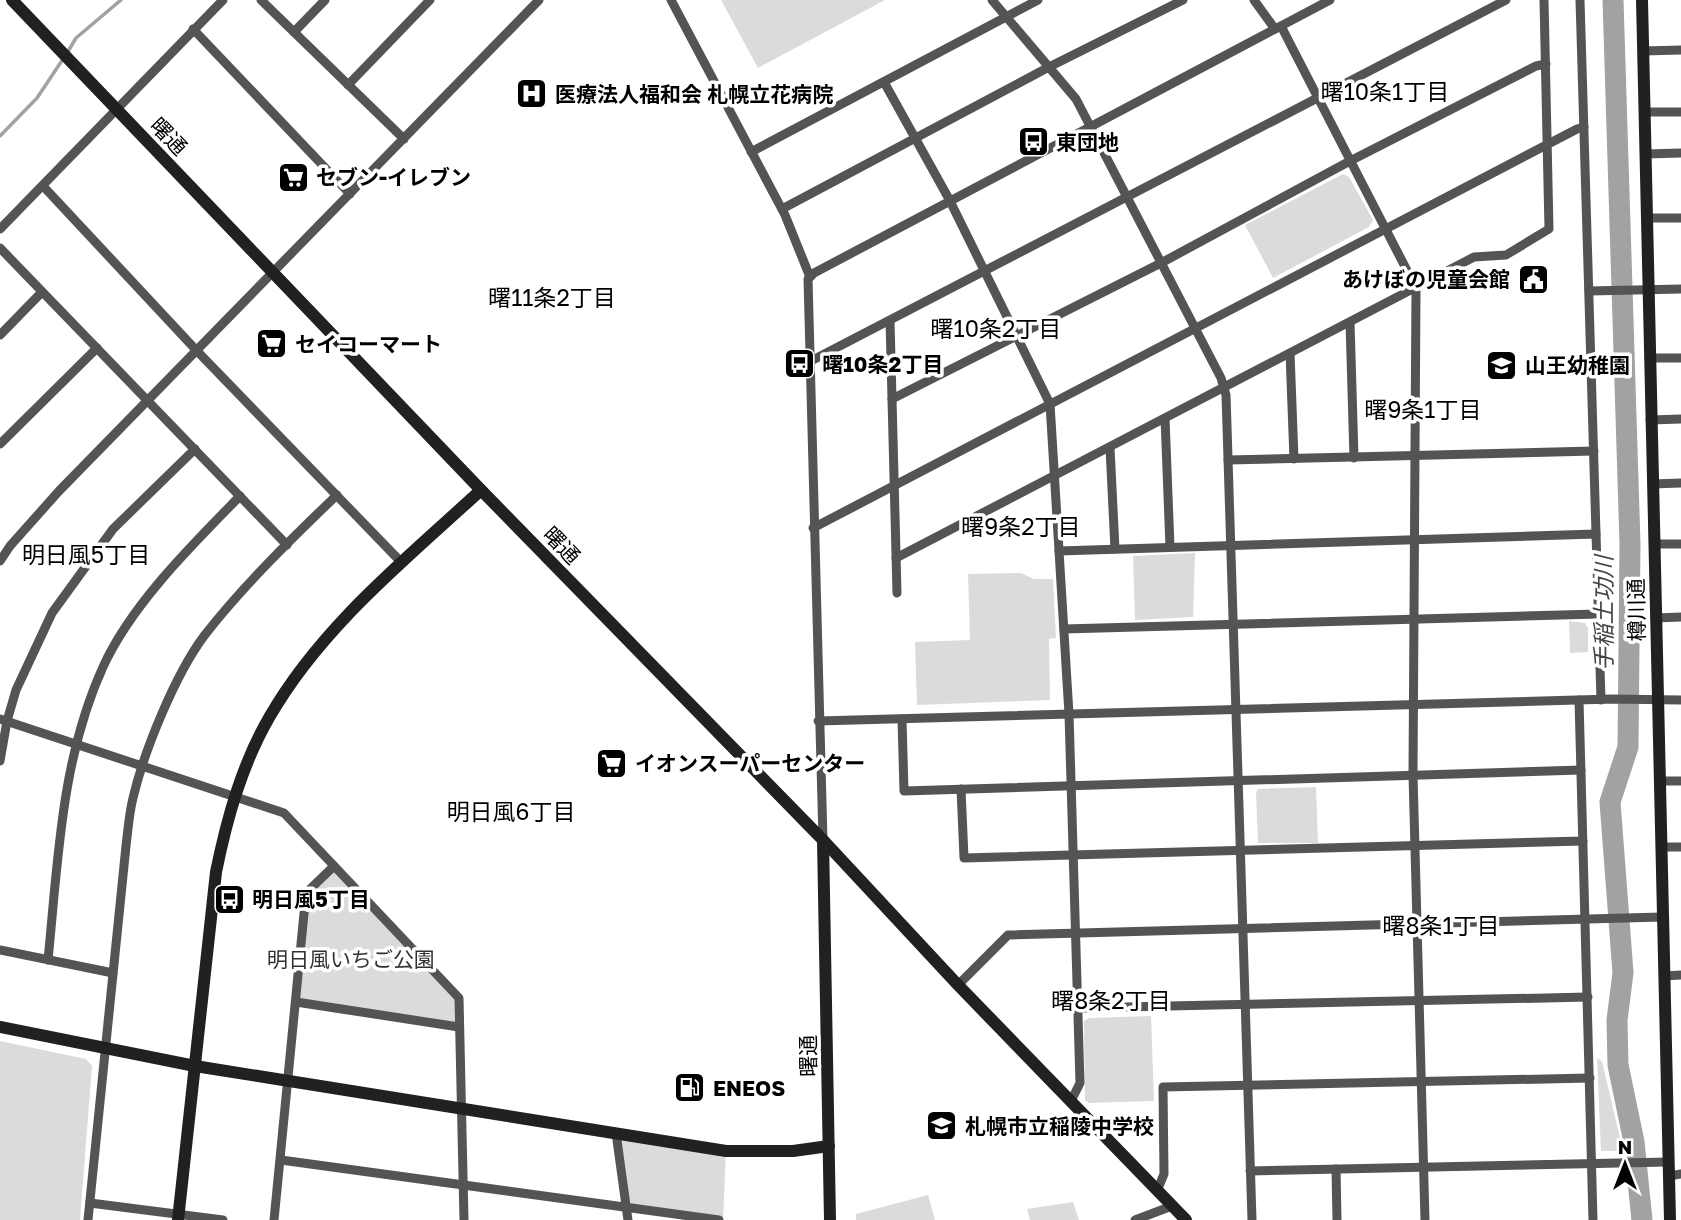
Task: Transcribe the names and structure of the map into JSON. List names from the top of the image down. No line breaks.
{"streets":{"street":["曙通","樽川通"]},"districts":["曙10条1丁目","曙11条2丁目","曙10条2丁目","曙9条1丁目","曙9条2丁目","明日風5丁目","明日風6丁目","曙8条1丁目","曙8条2丁目"],"water":["手稲土功川"],"parks":["明日風いちご公園"],"places":{"hospital":["医療法人福和会 札幌立花病院"],"bus stop":["東団地","曙10条2丁目","明日風5丁目"],"supermarket":["セブン-イレブン","セイコーマート","イオンスーパーセンター"],"public building":["あけぼの児童会館"],"school or university":["山王幼稚園","札幌市立稲陵中学校"],"fuel station":["ENEOS"]},"north":"top"}
